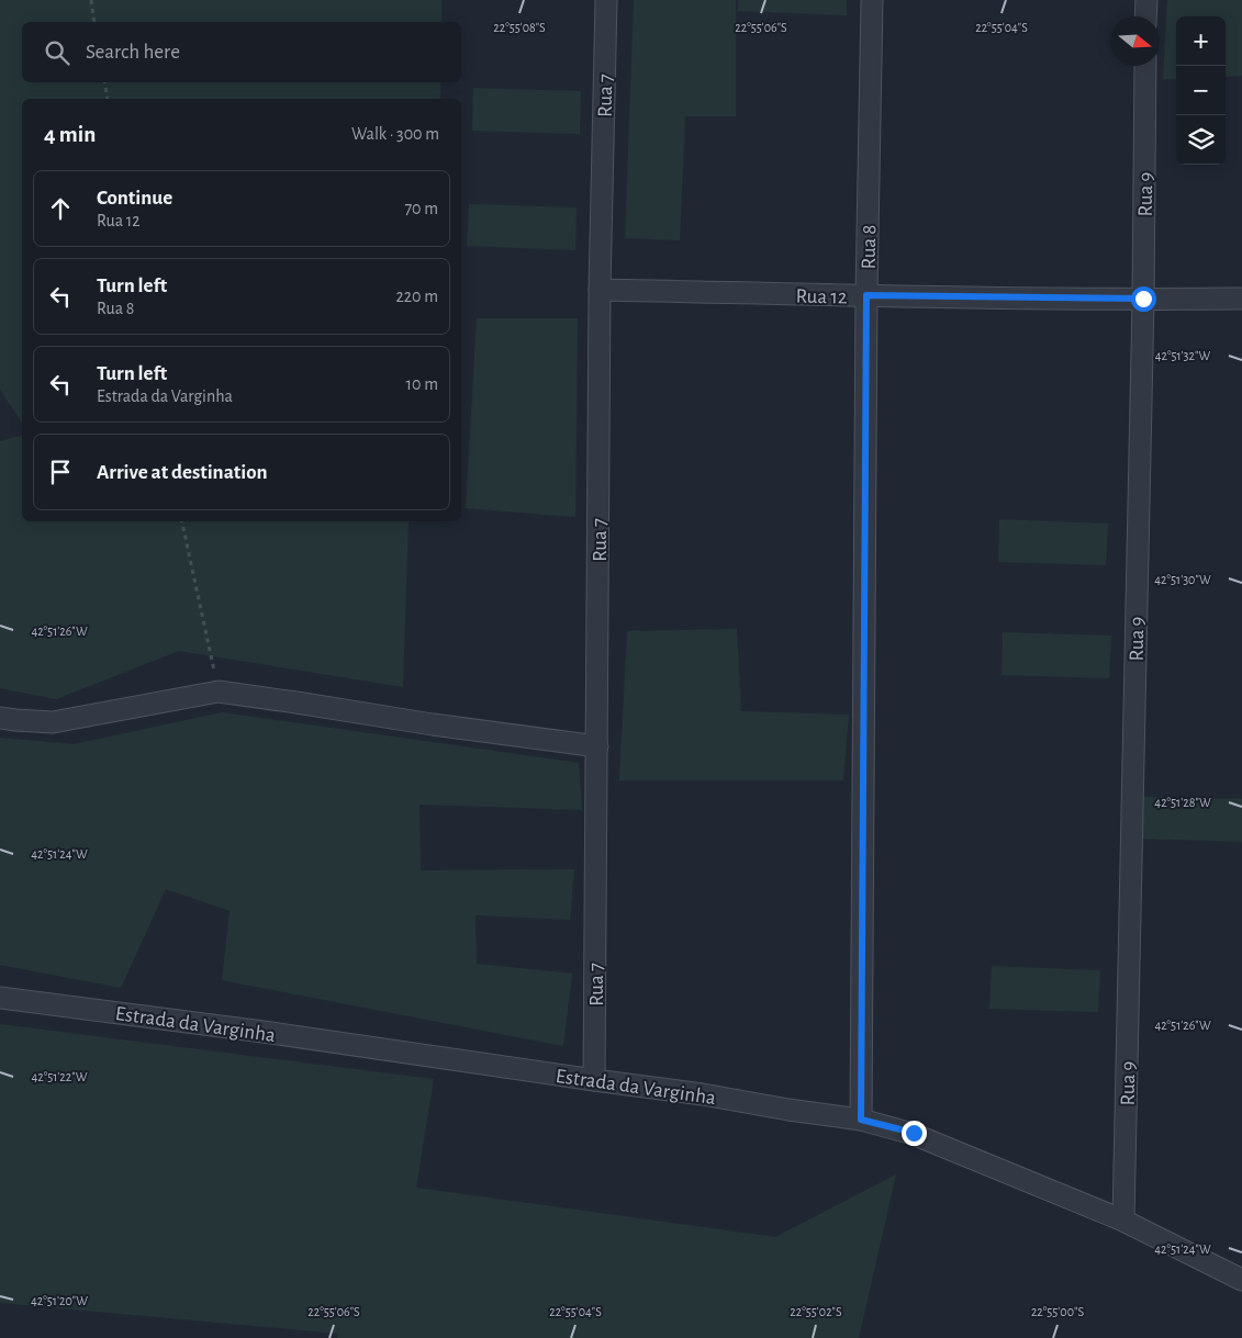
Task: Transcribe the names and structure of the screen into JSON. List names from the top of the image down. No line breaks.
{"streets":{"street":["Rua 7","Rua 9","Rua 8","Rua 12","Estrada da Varginha"]},"crossings":[["Rua 7","Rua 12"],["Rua 7","Estrada da Varginha"],["Rua 9","Rua 12"],["Rua 9","Estrada da Varginha"],["Rua 8","Rua 12"],["Rua 8","Estrada da Varginha"]],"north":"right","page":{"map_buttons":["+","−"],"search":"Search here","heading":["4 min","Walk · 300 m"],"list":[["Continue","Rua 12","70 m"],["Turn left","Rua 8","220 m"],["Turn left","Estrada da Varginha","10 m"],"Arrive at destination"]},"coordinates":["22°55'08\"S","22°55'06\"S","22°55'04\"S","42°51'32\"W","42°51'30\"W","42°51'26\"W","42°51'28\"W","42°51'24\"W","42°51'22\"W","42°51'20\"W","22°55'02\"S","22°55'00\"S"]}
